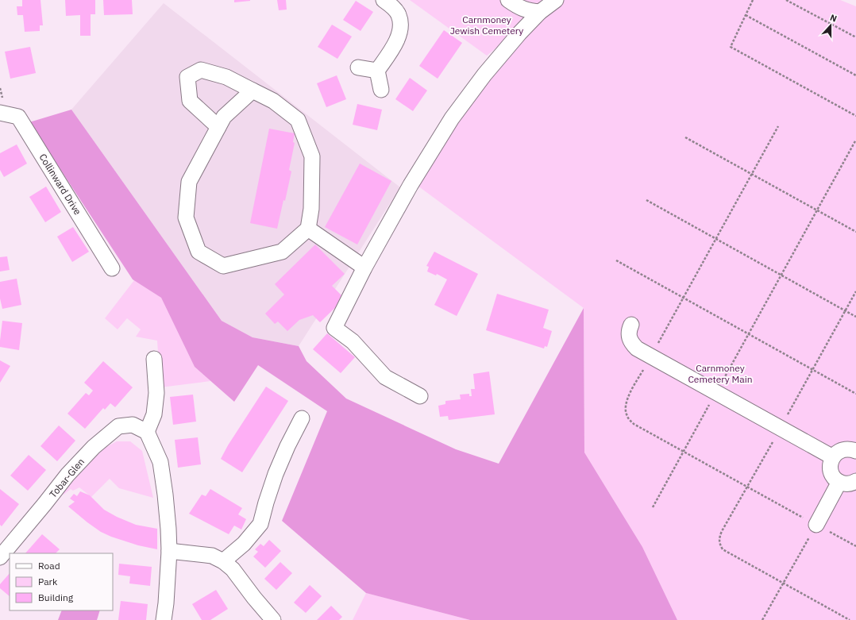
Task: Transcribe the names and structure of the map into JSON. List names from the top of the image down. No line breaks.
{"streets":{"street":["Collinward Drive","Tobar-Glen"]},"parks":["Carnmoney Jewish Cemetery","Carnmoney Cemetery Main"],"legend":["Road","Park","Building"],"north":"top"}
